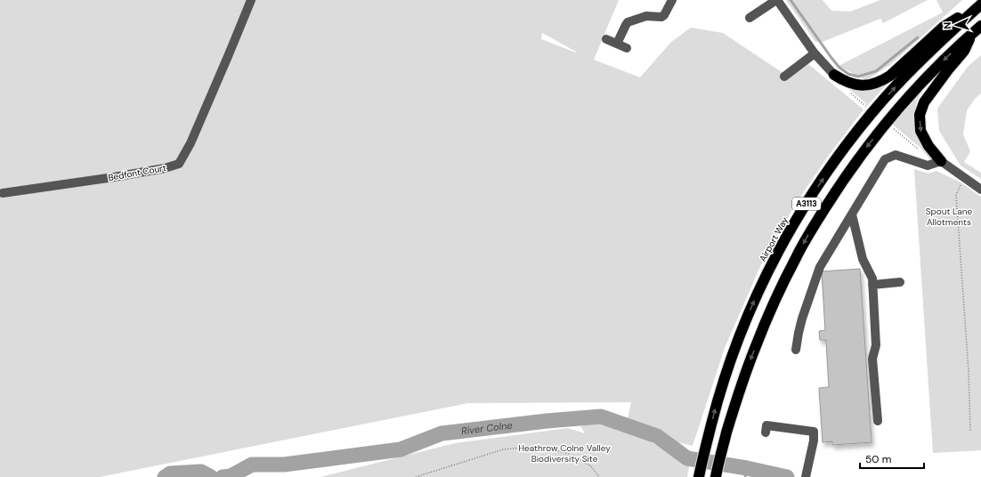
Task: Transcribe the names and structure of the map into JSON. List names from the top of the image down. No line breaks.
{"streets":{"highway":["A3113","Airport Way"],"street":["Bedfont Court"]},"water":["River Colne"],"parks":["Spout Lane Allotments","Heathrow Colne Valley Biodiversity Site"],"scale_bar":"50 m","north":"left"}
